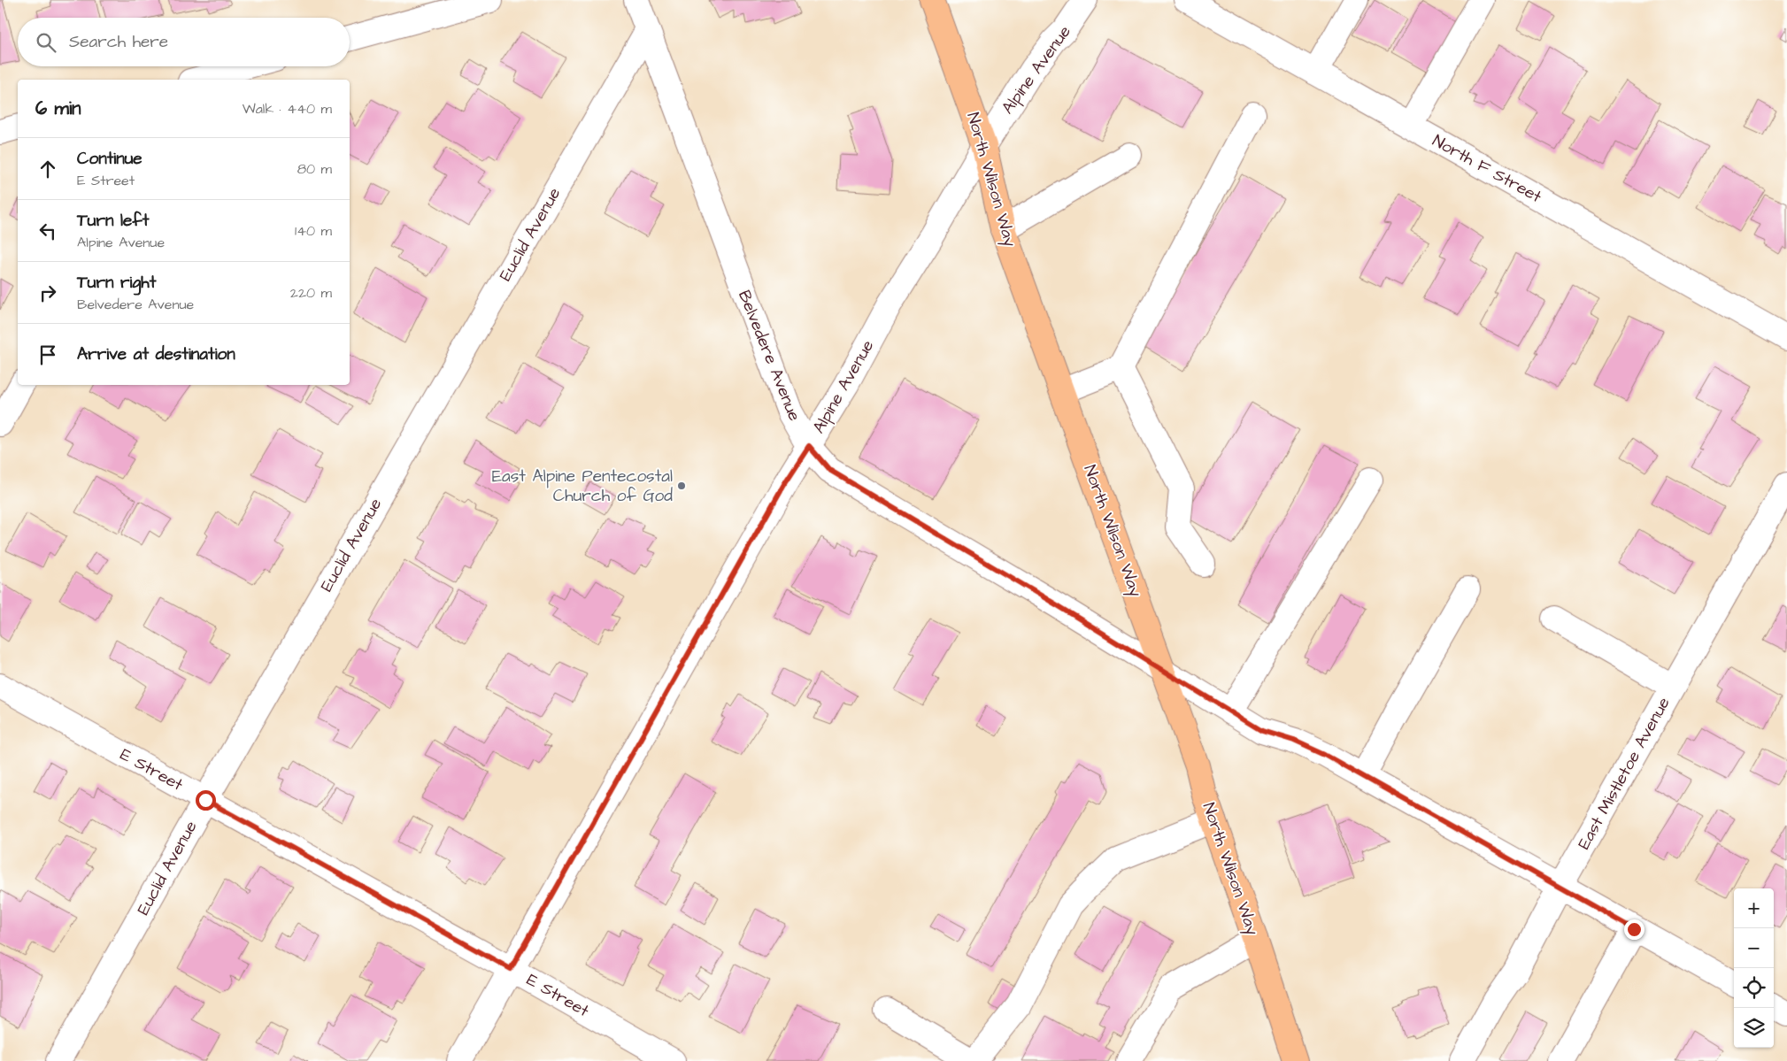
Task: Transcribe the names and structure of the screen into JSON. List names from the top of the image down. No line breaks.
{"streets":{"main road":["North Wilson Way"],"street":["Alpine Avenue","North F Street","Euclid Avenue","Belvedere Avenue","E Street","East Mistletoe Avenue"]},"crossings":[["Alpine Avenue","North Wilson Way"],["Alpine Avenue","Belvedere Avenue"],["Alpine Avenue","E Street"],["North Wilson Way","Belvedere Avenue"],["Euclid Avenue","Belvedere Avenue"],["Euclid Avenue","E Street"],["Belvedere Avenue","East Mistletoe Avenue"]],"places":["East Alpine Pentecostal Church of God"],"page":{"search":"Search here","heading":["6 min","Walk · 440 m"],"list":[["Continue","E Street","80 m"],["Turn left","Alpine Avenue","140 m"],["Turn right","Belvedere Avenue","220 m"],"Arrive at destination"],"map_buttons":["+","−"]}}
